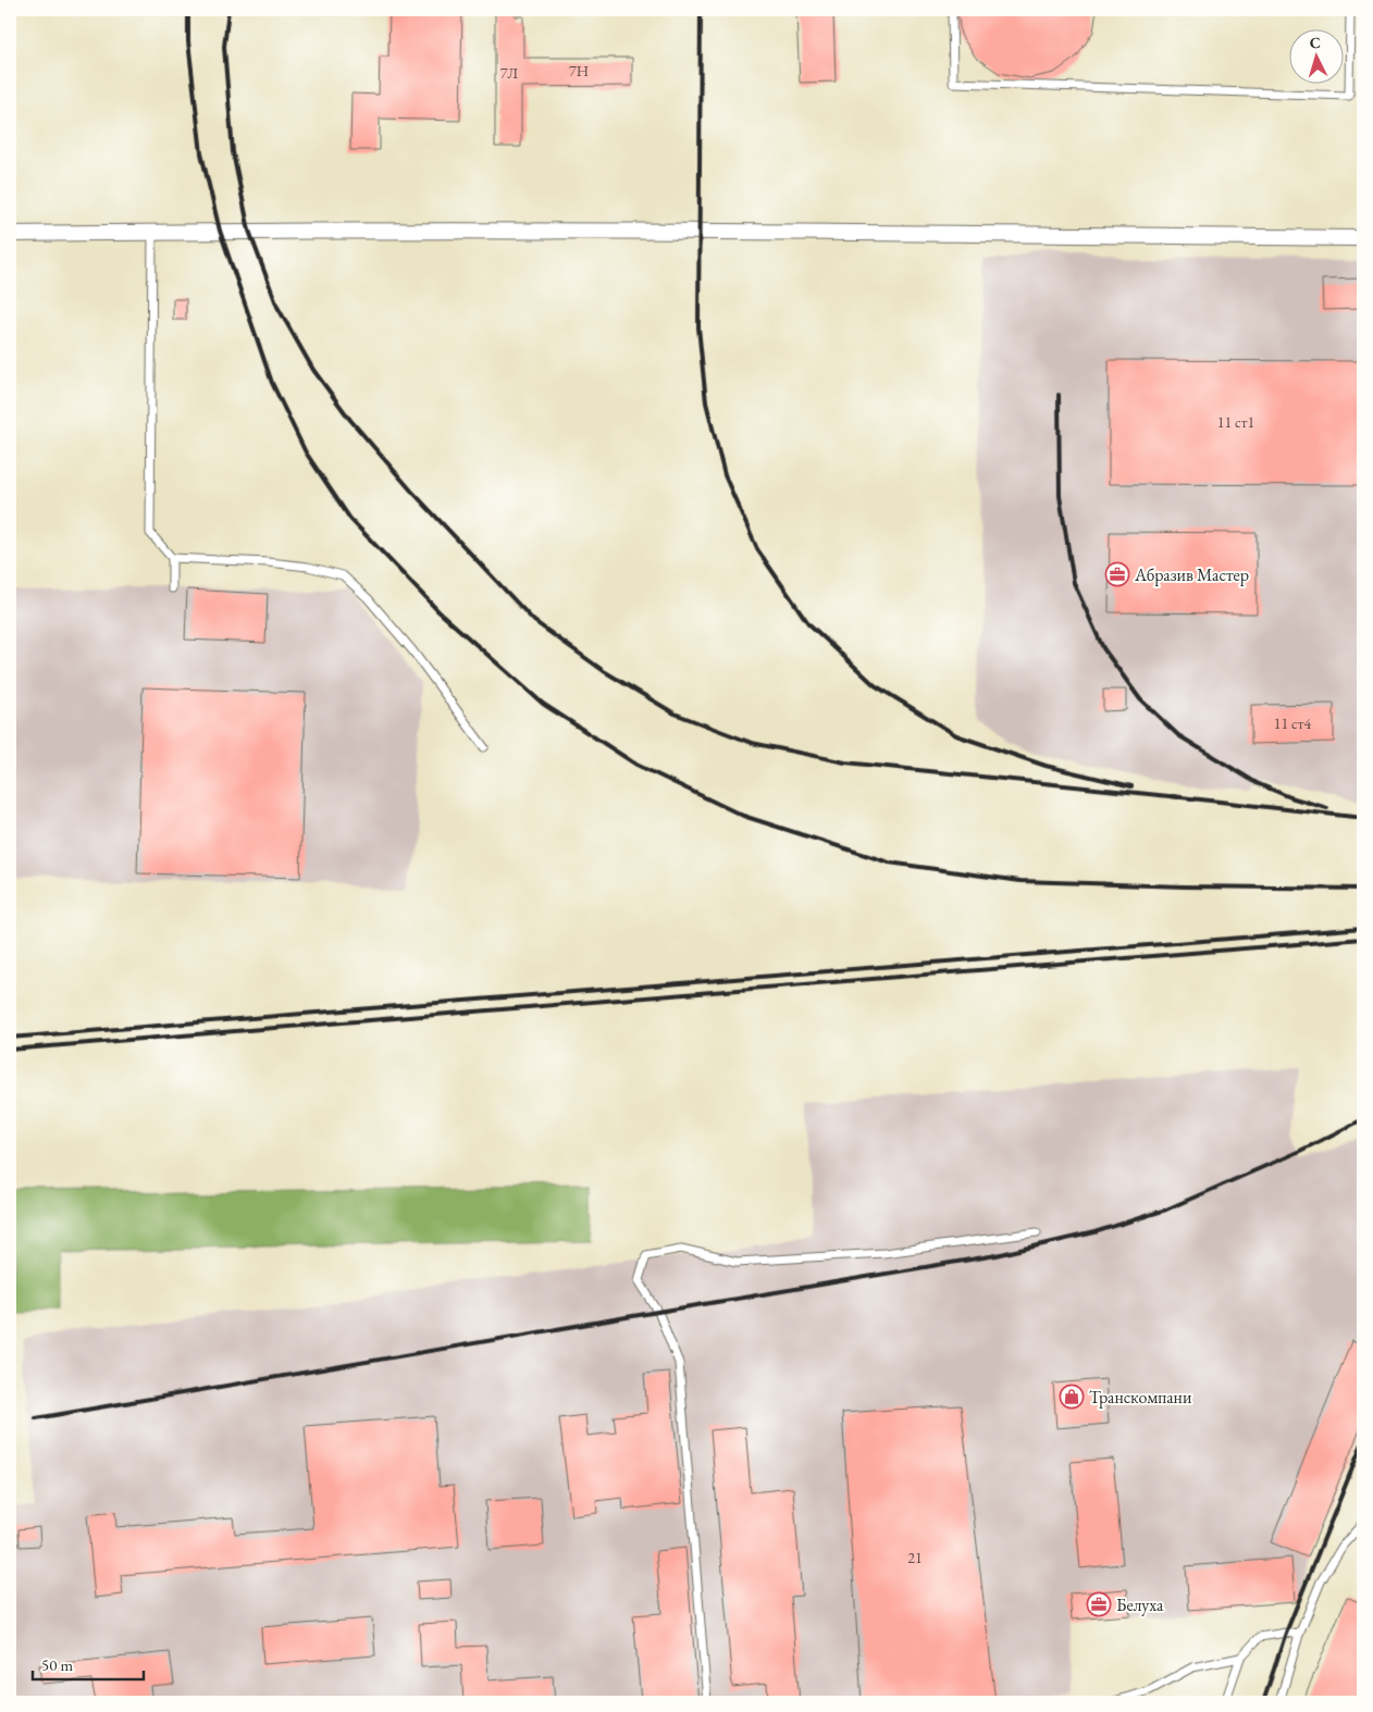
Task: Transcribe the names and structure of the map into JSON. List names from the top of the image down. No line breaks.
{"places":{"office":["Абразив Мастер","Белуха"],"shop":["Транскомпани"]},"house_numbers":["7Н","7Л","11 ст1","11 ст4","21"],"scale_bar":"50 m","north":"top"}
